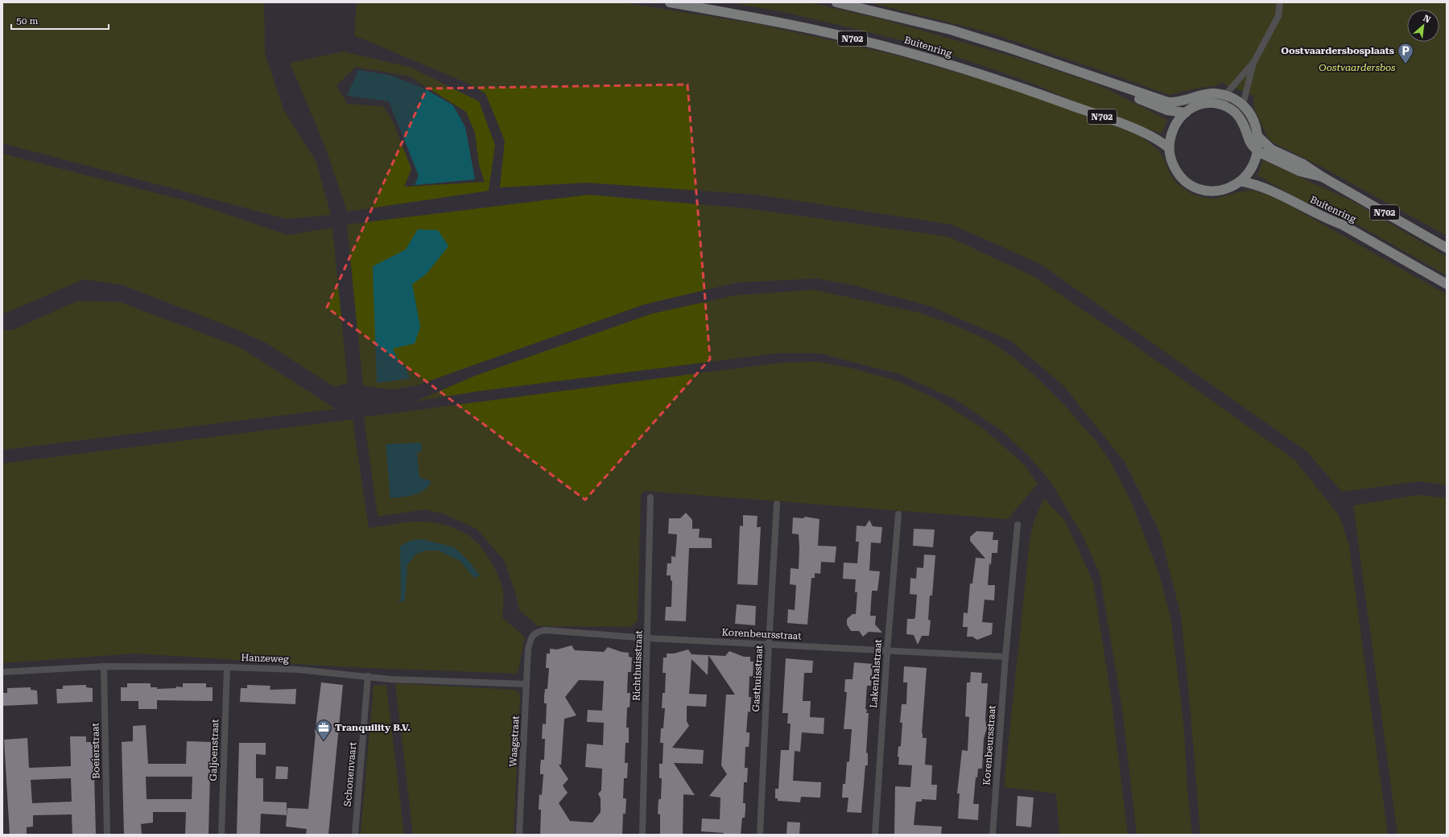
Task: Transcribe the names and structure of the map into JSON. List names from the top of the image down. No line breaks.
{"streets":{"highway":["N702","Buitenring"],"street":["Korenbeursstraat","Hanzeweg","Richthuisstraat","Lakenhalstraat","Gasthuisstraat","Waagstraat","Galjoenstraat","Boeierstraat","Schonenvaart"]},"crossings":[["N702","Buitenring"],["Korenbeursstraat","Richthuisstraat"],["Korenbeursstraat","Lakenhalstraat"],["Korenbeursstraat","Gasthuisstraat"],["Korenbeursstraat","Waagstraat"],["Hanzeweg","Waagstraat"],["Hanzeweg","Galjoenstraat"],["Hanzeweg","Boeierstraat"],["Hanzeweg","Schonenvaart"]],"parks":["Oostvaardersbos"],"places":{"parking":["Oostvaardersbosplaats"],"office":["Tranquility B.V."]},"scale_bar":"50 m","north":"top right"}
